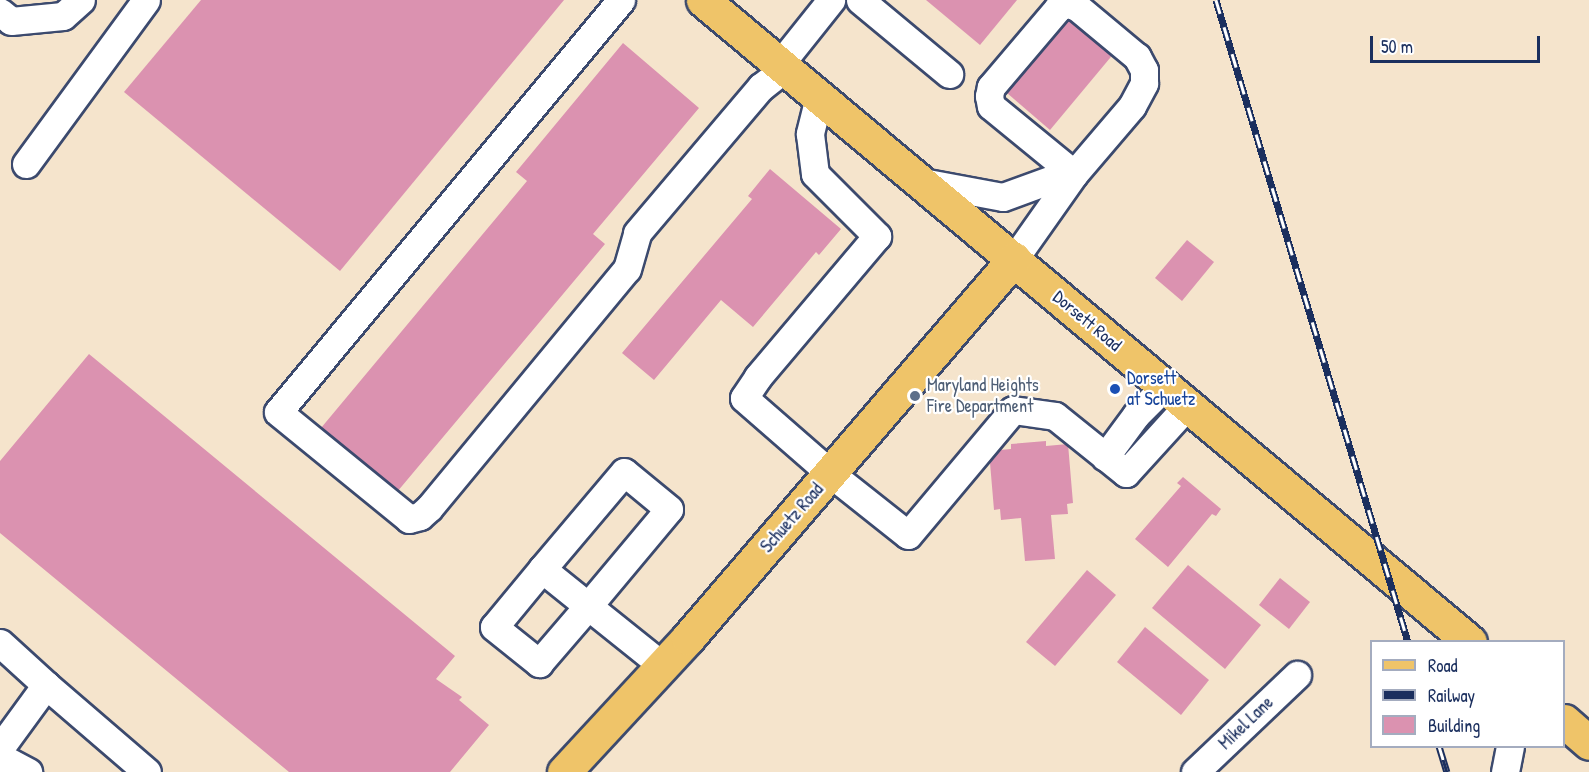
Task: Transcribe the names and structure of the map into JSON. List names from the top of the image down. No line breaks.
{"streets":{"main road":["Dorsett Road","Schuetz Road"],"street":["Mikel Lane"]},"crossings":[["Dorsett Road","Schuetz Road"]],"places":["Dorsett at Schuetz","Maryland Heights Fire Department"],"legend":["Road","Railway","Building"],"scale_bar":"50 m"}
